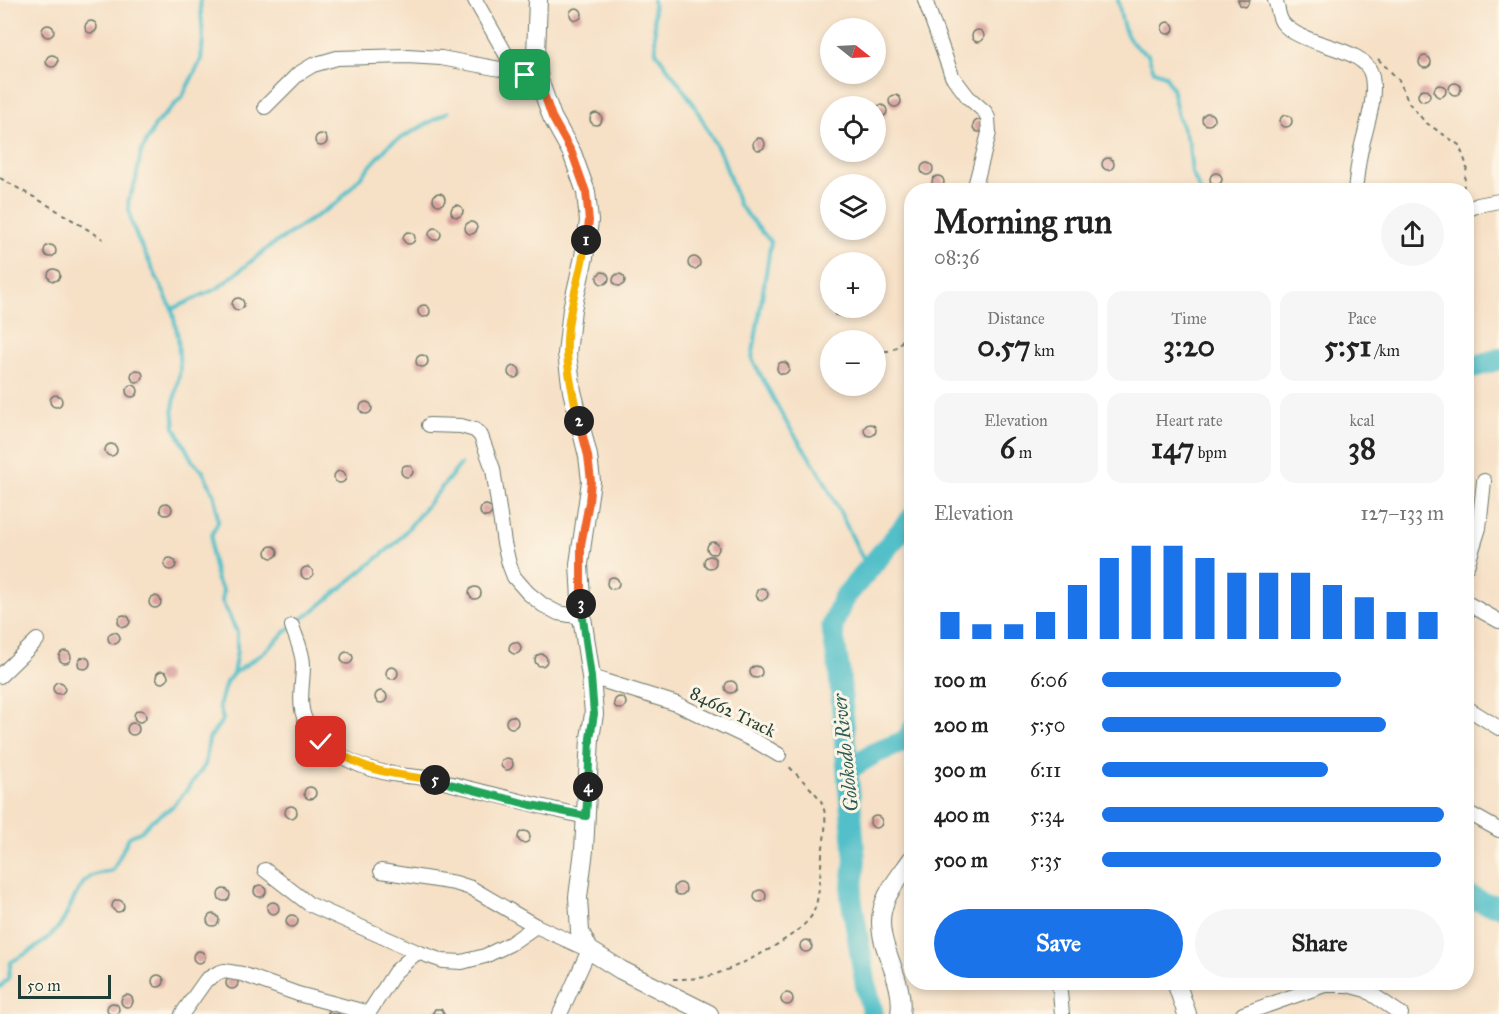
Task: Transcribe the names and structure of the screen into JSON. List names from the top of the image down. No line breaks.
{"streets":{"street":["84662 Track"]},"water":["Golokodo River"],"scale_bar":"50 m","north":"right","page":{"map_buttons":["+","−"],"heading":["Morning run","08:36"],"pins":["1","2","3","5","4"],"stats":[["Distance","0.57 km"],["Time","3:20"],["Pace","5:51 /km"],["Elevation","6 m"],["Heart rate","147 bpm"],["kcal","38"]],"chart":["Elevation","127–133 m"],"list":[{"name":"100 m","note":"6:06"},{"name":"200 m","note":"5:50"},{"name":"300 m","note":"6:11"},{"name":"400 m","note":"5:34"},{"name":"500 m","note":"5:35"}],"buttons":["Save","Share"],"scale":"50 m"}}
